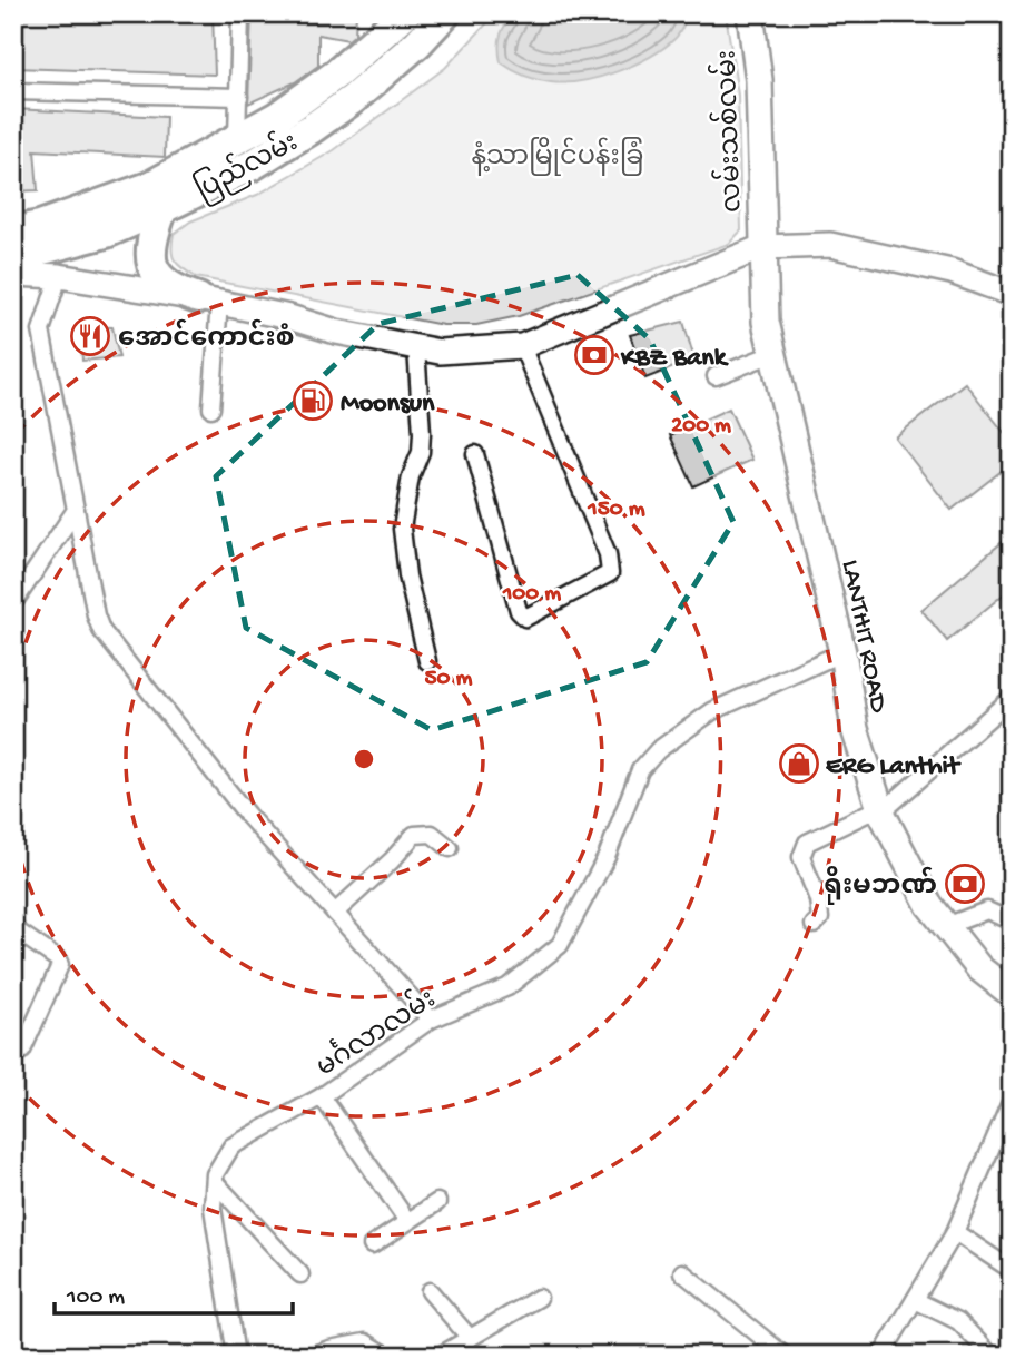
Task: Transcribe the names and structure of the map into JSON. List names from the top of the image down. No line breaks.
{"streets":{"highway":["ပြည်လမ်း"],"main road":["လမ်းသစ်လမ်း","LANTHIT ROAD"],"street":["မင်္ဂလာလမ်း"]},"crossings":[["လမ်းသစ်လမ်း","LANTHIT ROAD"],["LANTHIT ROAD","မင်္ဂလာလမ်း"]],"parks":["နံ့သာမြိုင်ပန်းခြံ"],"places":{"restaurant":["အောင်ကောင်းစံ"],"bank":["KBZ Bank","ရိုးမဘဏ်"],"fuel station":["Moonsun"],"shop":["ERG Lanthit"]},"scale_bar":"100 m","rings":["200 m","150 m","100 m","50 m"]}
